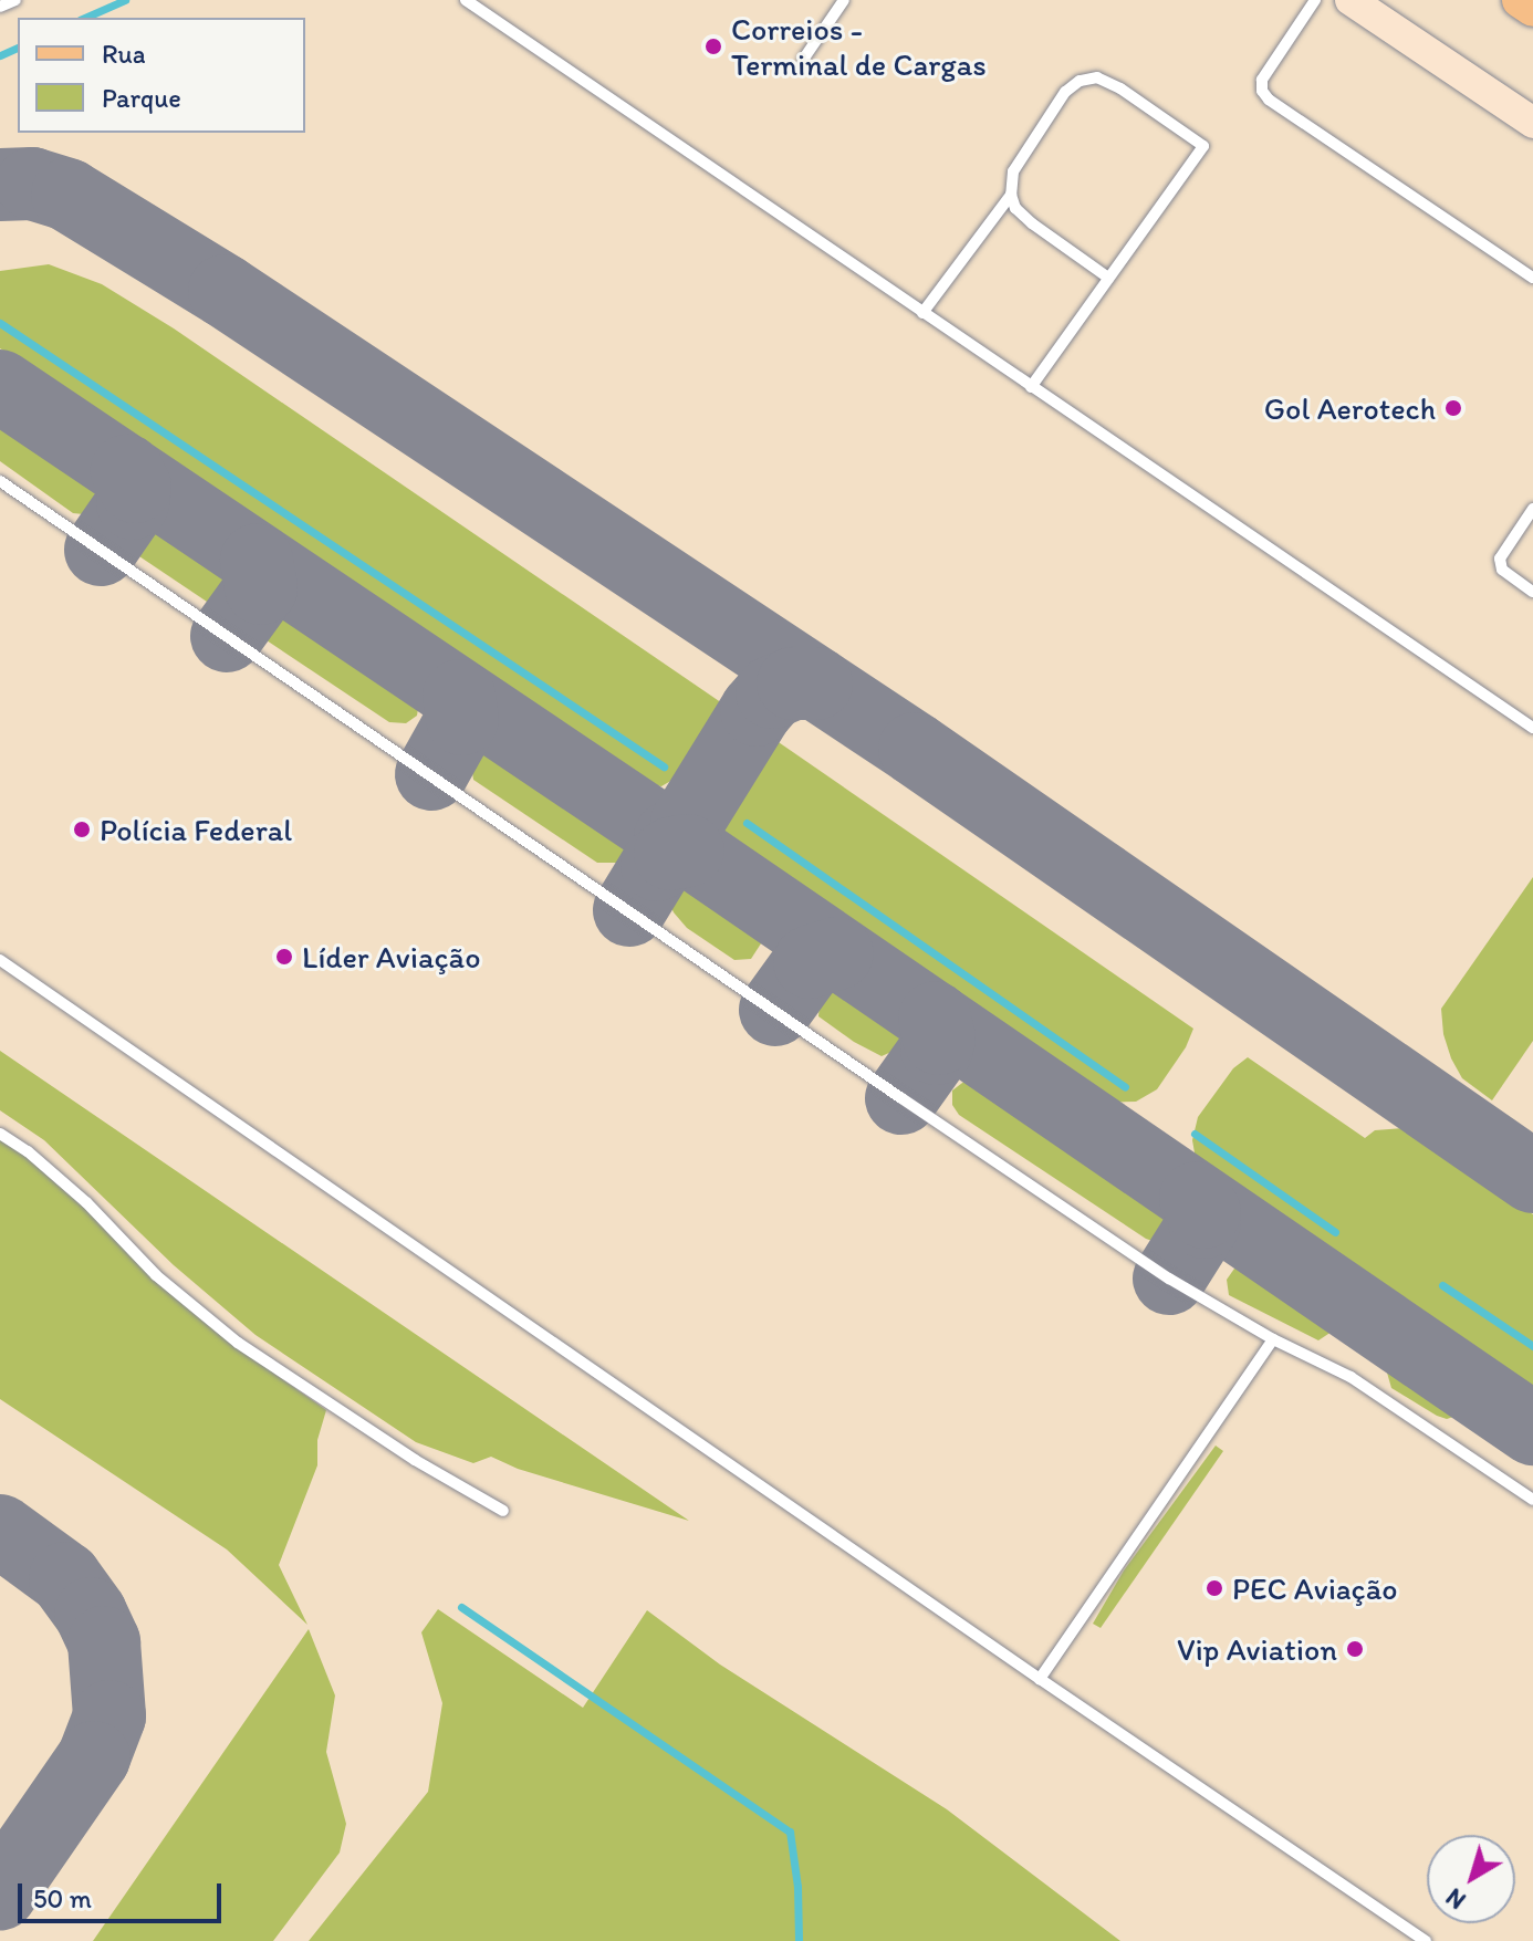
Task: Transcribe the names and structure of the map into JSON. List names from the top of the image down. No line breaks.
{"places":["Correios - Terminal de Cargas","Gol Aerotech","Polícia Federal","Líder Aviação","PEC Aviação","Vip Aviation"],"legend":["Rua","Parque"],"scale_bar":"50 m","north":"bottom left"}
